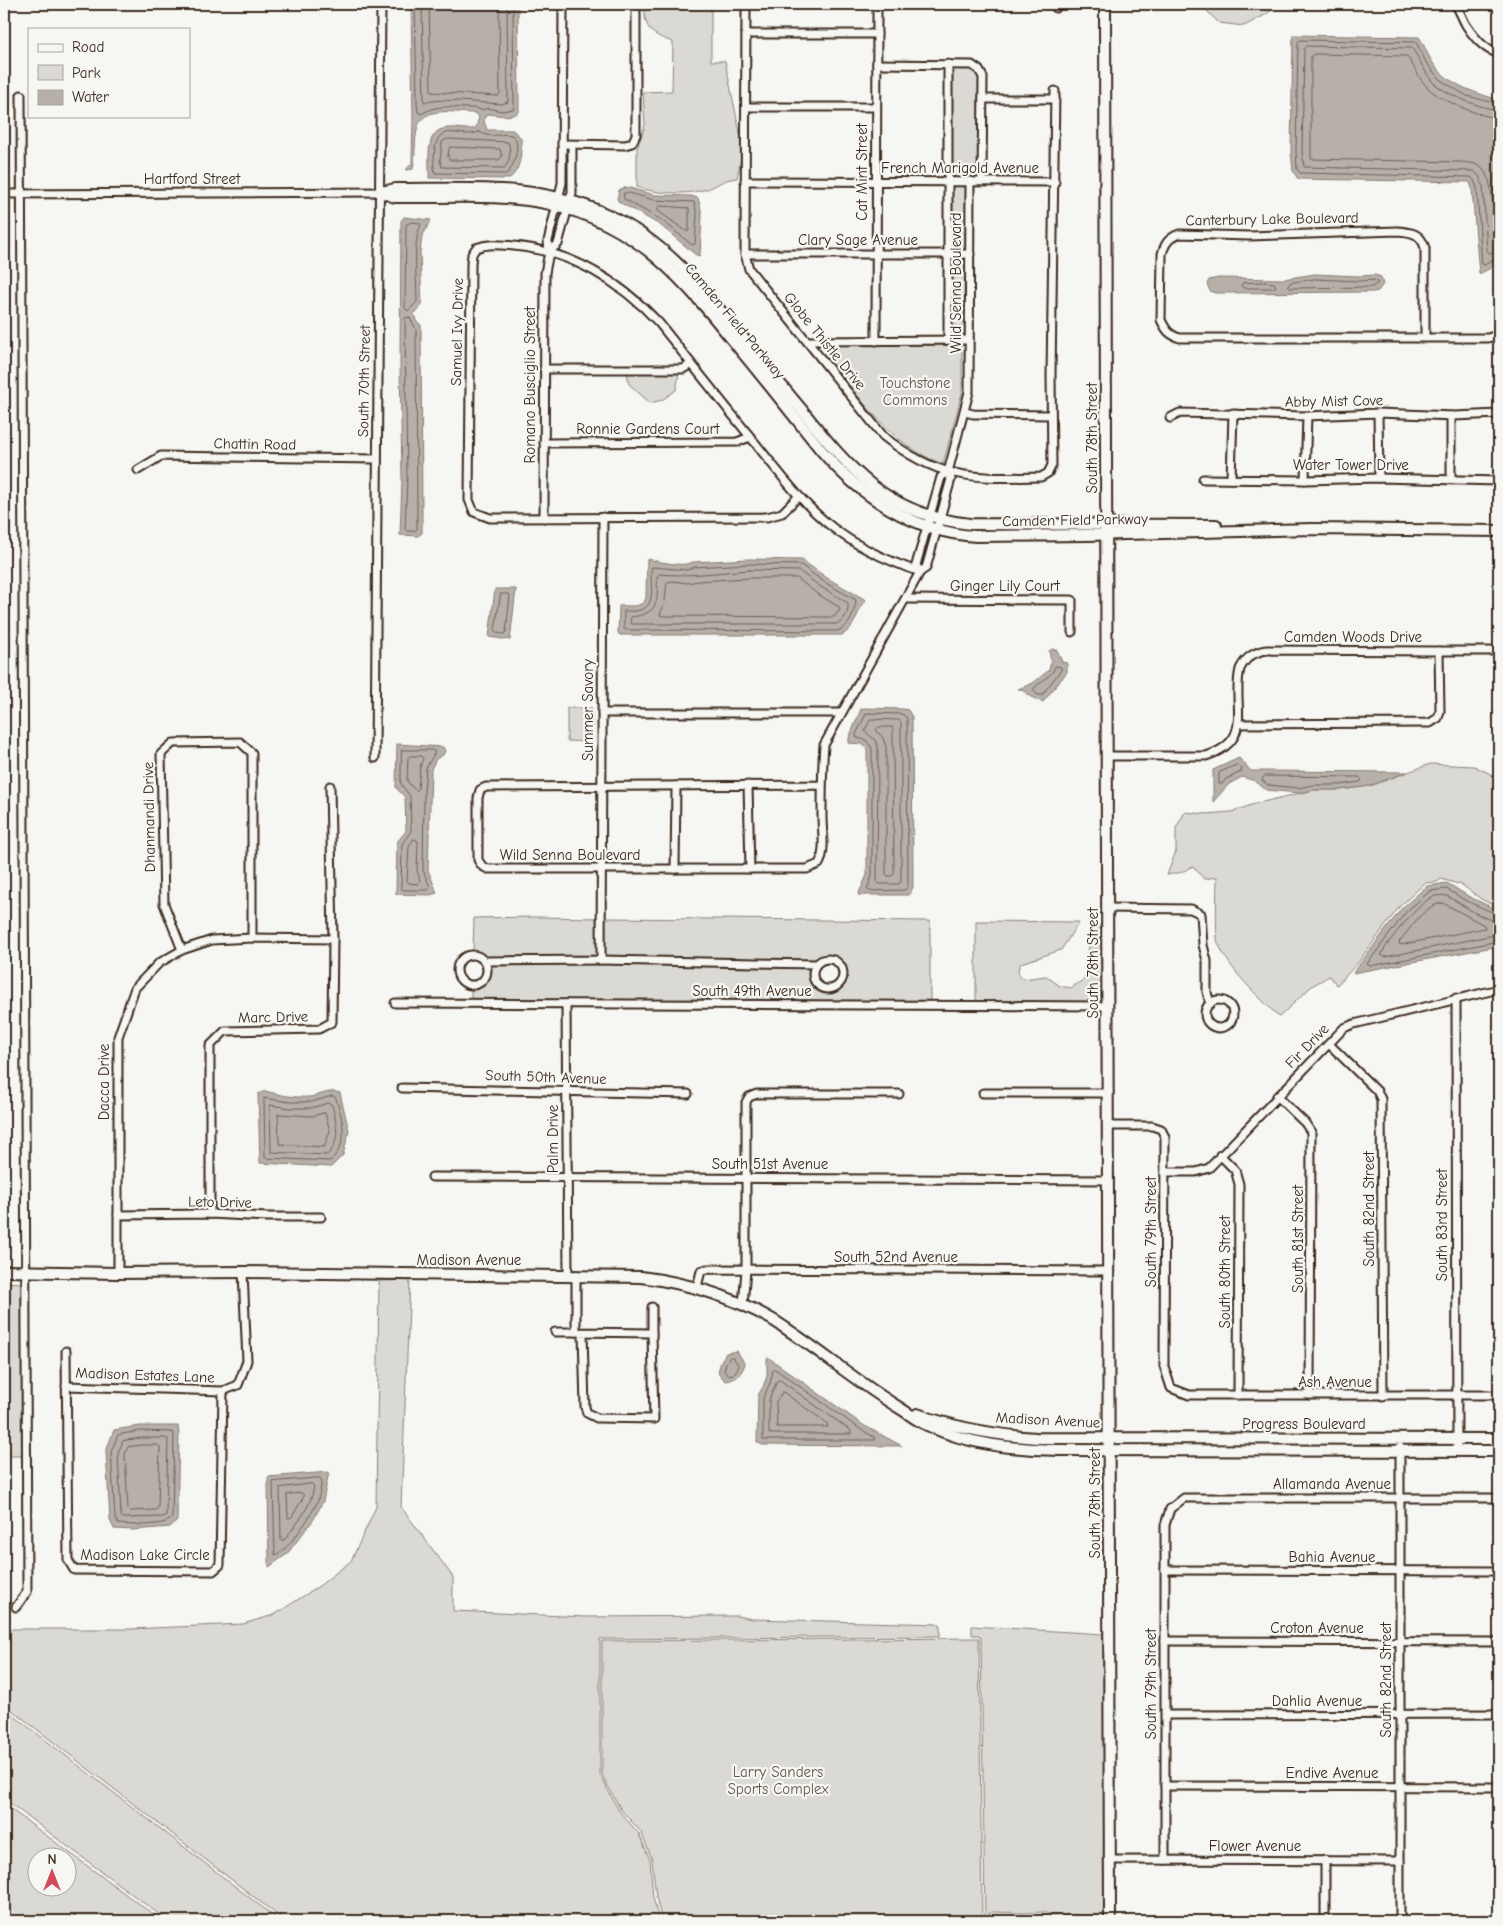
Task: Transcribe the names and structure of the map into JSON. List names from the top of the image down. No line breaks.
{"streets":{"street":["French Marigold Avenue","Cat Mint Street","Hartford Street","Canterbury Lake Boulevard","Clary Sage Avenue","Wild Senna Boulevard","Camden Field Parkway","Samuel Ivy Drive","Globe Thistle Drive","South 70th Street","Romano Busciglio Street","Abby Mist Cove","Ronnie Gardens Court","South 78th Street","Chattin Road","Water Tower Drive","Ginger Lily Court","Camden Woods Drive","Summer Savory","Dhanmandi Drive","South 49th Avenue","Marc Drive","Fir Drive","South 50th Avenue","Dacca Drive","Palm Drive","South 51st Avenue","Leto Drive","South 82nd Street","South 83rd Street","South 79th Street","South 81st Street","South 52nd Avenue","Madison Avenue","South 80th Street","Madison Estates Lane","Ash Avenue","Progress Boulevard","Allamanda Avenue","Madison Lake Circle","Bahia Avenue","Croton Avenue","Dahlia Avenue","Endive Avenue","Flower Avenue"]},"crossings":[["French Marigold Avenue","Cat Mint Street"],["French Marigold Avenue","Wild Senna Boulevard"],["French Marigold Avenue","Globe Thistle Drive"],["Cat Mint Street","Clary Sage Avenue"],["Hartford Street","Camden Field Parkway"],["Hartford Street","South 70th Street"],["Clary Sage Avenue","Wild Senna Boulevard"],["Clary Sage Avenue","Globe Thistle Drive"],["Wild Senna Boulevard","Camden Field Parkway"],["Wild Senna Boulevard","Samuel Ivy Drive"],["Wild Senna Boulevard","Globe Thistle Drive"],["Wild Senna Boulevard","Ginger Lily Court"],["Wild Senna Boulevard","Summer Savory"],["Camden Field Parkway","South 70th Street"],["Camden Field Parkway","Romano Busciglio Street"],["Camden Field Parkway","South 78th Street"],["Samuel Ivy Drive","Romano Busciglio Street"],["Samuel Ivy Drive","Ronnie Gardens Court"],["Samuel Ivy Drive","Summer Savory"],["South 70th Street","Chattin Road"],["Romano Busciglio Street","Ronnie Gardens Court"],["South 78th Street","Camden Woods Drive"],["South 78th Street","South 49th Avenue"],["South 78th Street","South 51st Avenue"],["South 78th Street","South 79th Street"],["South 78th Street","South 52nd Avenue"],["South 78th Street","Madison Avenue"],["South 78th Street","Progress Boulevard"],["South 78th Street","Flower Avenue"],["Dhanmandi Drive","Dacca Drive"],["South 49th Avenue","Palm Drive"],["Marc Drive","Dacca Drive"],["Marc Drive","Leto Drive"],["Fir Drive","South 82nd Street"],["Fir Drive","South 83rd Street"],["Fir Drive","South 79th Street"],["Fir Drive","South 81st Street"],["Fir Drive","South 80th Street"],["South 50th Avenue","Palm Drive"],["Dacca Drive","Leto Drive"],["Dacca Drive","Madison Avenue"],["Palm Drive","South 51st Avenue"],["Palm Drive","Madison Avenue"],["South 82nd Street","Ash Avenue"],["South 82nd Street","Progress Boulevard"],["South 82nd Street","Allamanda Avenue"],["South 82nd Street","Bahia Avenue"],["South 82nd Street","Croton Avenue"],["South 82nd Street","Dahlia Avenue"],["South 82nd Street","Endive Avenue"],["South 82nd Street","Flower Avenue"],["South 83rd Street","Ash Avenue"],["South 83rd Street","Progress Boulevard"],["South 79th Street","Ash Avenue"],["South 79th Street","Allamanda Avenue"],["South 79th Street","Bahia Avenue"],["South 79th Street","Croton Avenue"],["South 79th Street","Dahlia Avenue"],["South 79th Street","Endive Avenue"],["South 79th Street","Flower Avenue"],["South 81st Street","Ash Avenue"],["South 52nd Avenue","Madison Avenue"],["Madison Avenue","Progress Boulevard"],["South 80th Street","Ash Avenue"],["Madison Estates Lane","Madison Lake Circle"]],"parks":["Touchstone Commons","Larry Sanders Sports Complex"],"legend":["Road","Park","Water"],"north":"top"}
